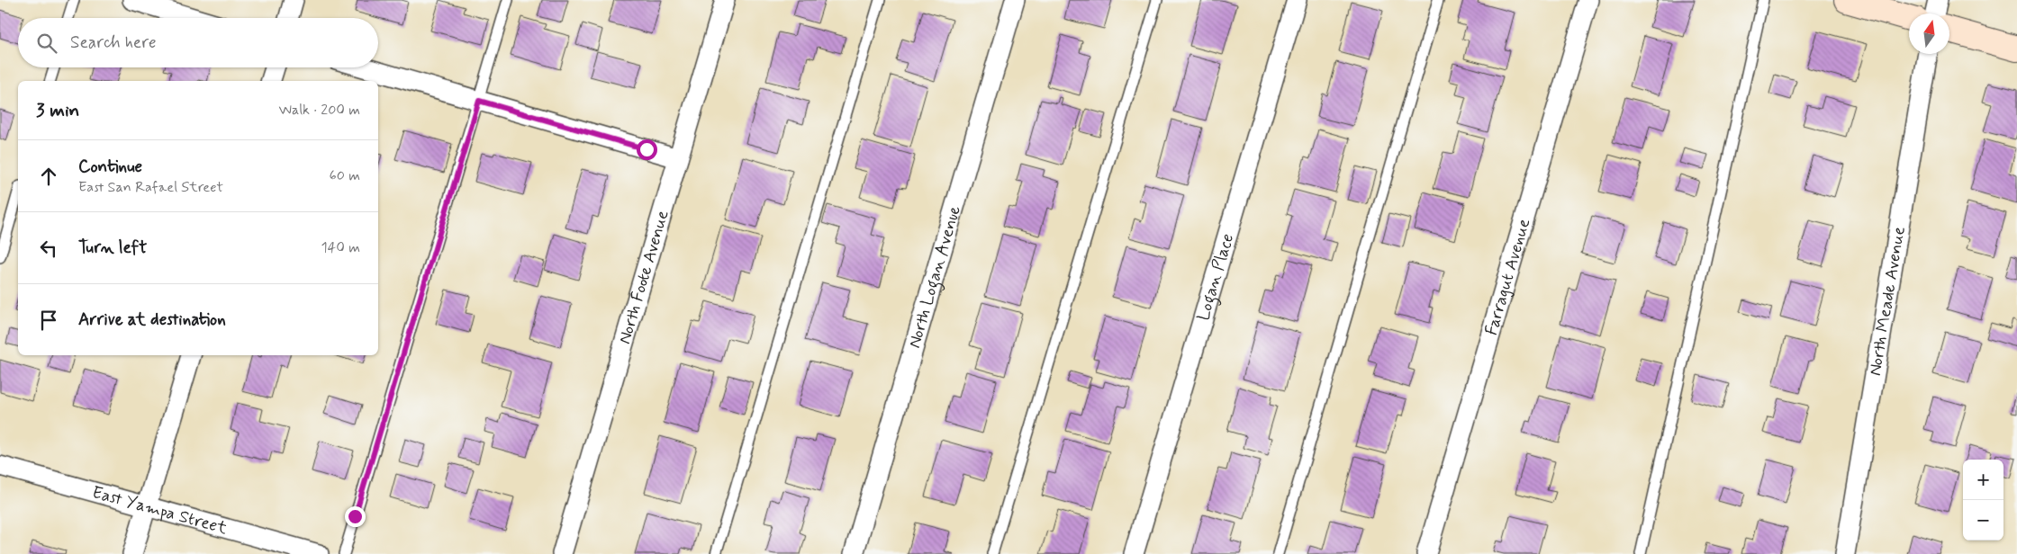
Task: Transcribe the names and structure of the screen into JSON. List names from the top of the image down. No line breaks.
{"streets":{"street":["North Foote Avenue","North Logan Avenue","Logan Place","Farragut Avenue","North Meade Avenue","East Yampa Street"]},"north":"top","page":{"search":"Search here","heading":["3 min","Walk · 200 m"],"list":[["Continue","East San Rafael Street","60 m"],["Turn left","140 m"],"Arrive at destination"],"map_buttons":["+","−"]}}
